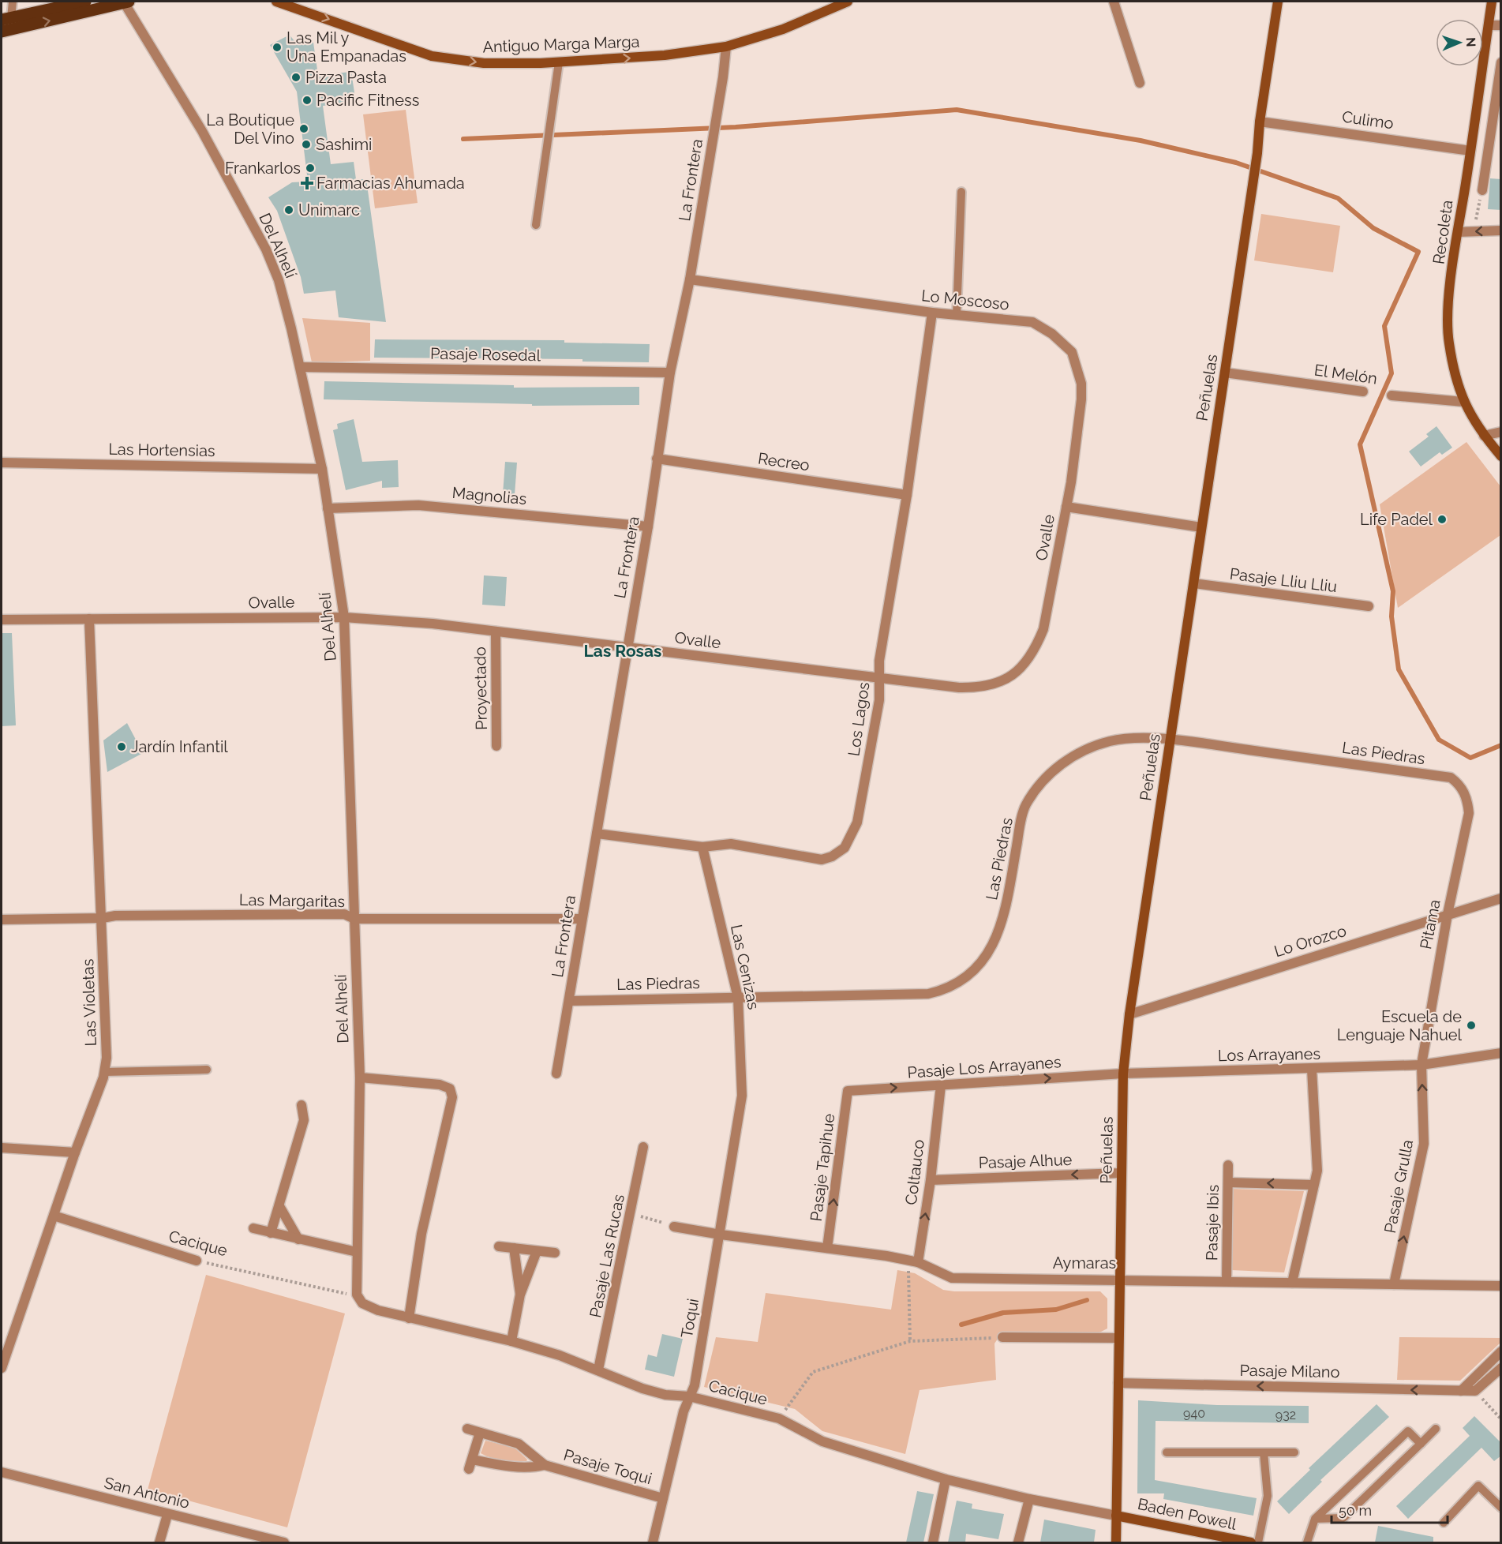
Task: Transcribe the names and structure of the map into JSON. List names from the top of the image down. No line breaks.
{"streets":{"street":["Antiguo Marga Marga","Culimo","La Frontera","Recoleta","Del Alhelí","Lo Moscoso","Pasaje Rosedal","El Melón","Peñuelas","Las Hortensias","Recreo","Magnolias","Ovalle","Pasaje Lliu Lliu","Proyectado","Los Lagos","Las Piedras","Las Margaritas","Pitama","Lo Orozco","Las Cenizas","Las Violetas","Los Arrayanes","Pasaje Los Arrayanes","Pasaje Alhue","Pasaje Tapihue","Coltauco","Pasaje Grulla","Pasaje Ibis","Cacique","Pasaje Las Rucas","Aymaras","Toqui","Pasaje Milano","Pasaje Toqui","San Antonio","Baden Powell"]},"crossings":[["Antiguo Marga Marga","La Frontera"],["Culimo","Recoleta"],["Culimo","Peñuelas"],["La Frontera","Lo Moscoso"],["La Frontera","Pasaje Rosedal"],["La Frontera","Recreo"],["La Frontera","Magnolias"],["La Frontera","Ovalle"],["La Frontera","Los Lagos"],["La Frontera","Las Piedras"],["La Frontera","Las Margaritas"],["Recoleta","El Melón"],["Del Alhelí","Pasaje Rosedal"],["Del Alhelí","Las Hortensias"],["Del Alhelí","Magnolias"],["Del Alhelí","Ovalle"],["Del Alhelí","Las Margaritas"],["Del Alhelí","Cacique"],["Lo Moscoso","Ovalle"],["Lo Moscoso","Los Lagos"],["El Melón","Peñuelas"],["Peñuelas","Ovalle"],["Peñuelas","Pasaje Lliu Lliu"],["Peñuelas","Las Piedras"],["Peñuelas","Lo Orozco"],["Peñuelas","Los Arrayanes"],["Peñuelas","Pasaje Los Arrayanes"],["Peñuelas","Pasaje Alhue"],["Peñuelas","Cacique"],["Peñuelas","Aymaras"],["Peñuelas","Pasaje Milano"],["Peñuelas","Baden Powell"],["Recreo","Los Lagos"],["Ovalle","Proyectado"],["Ovalle","Los Lagos"],["Ovalle","Las Violetas"],["Los Lagos","Las Cenizas"],["Las Piedras","Pitama"],["Las Piedras","Las Cenizas"],["Las Margaritas","Las Violetas"],["Pitama","Lo Orozco"],["Pitama","Los Arrayanes"],["Pitama","Pasaje Grulla"],["Las Cenizas","Toqui"],["Las Violetas","Cacique"],["Los Arrayanes","Pasaje Los Arrayanes"],["Los Arrayanes","Pasaje Grulla"],["Pasaje Los Arrayanes","Pasaje Tapihue"],["Pasaje Los Arrayanes","Coltauco"],["Pasaje Alhue","Coltauco"],["Pasaje Tapihue","Aymaras"],["Coltauco","Aymaras"],["Pasaje Grulla","Aymaras"],["Pasaje Ibis","Aymaras"],["Cacique","Pasaje Las Rucas"],["Cacique","Toqui"],["Cacique","Baden Powell"],["Aymaras","Toqui"],["Toqui","Pasaje Toqui"]],"one_way":["Antiguo Marga Marga","Pasaje Los Arrayanes","Pasaje Alhue","Pasaje Tapihue","Coltauco","Pasaje Grulla","Pasaje Milano"],"districts":["Las Rosas"],"places":{"other":["Las Mil y Una Empanadas","Pizza Pasta","Pacific Fitness","La Boutique Del Vino","Sashimi","Frankarlos","Unimarc","Life Padel","Jardín Infantil","Escuela de Lenguaje Nahuel"],"health":["Farmacias Ahumada"]},"house_numbers":["940","932"],"scale_bar":"50 m","north":"right"}
